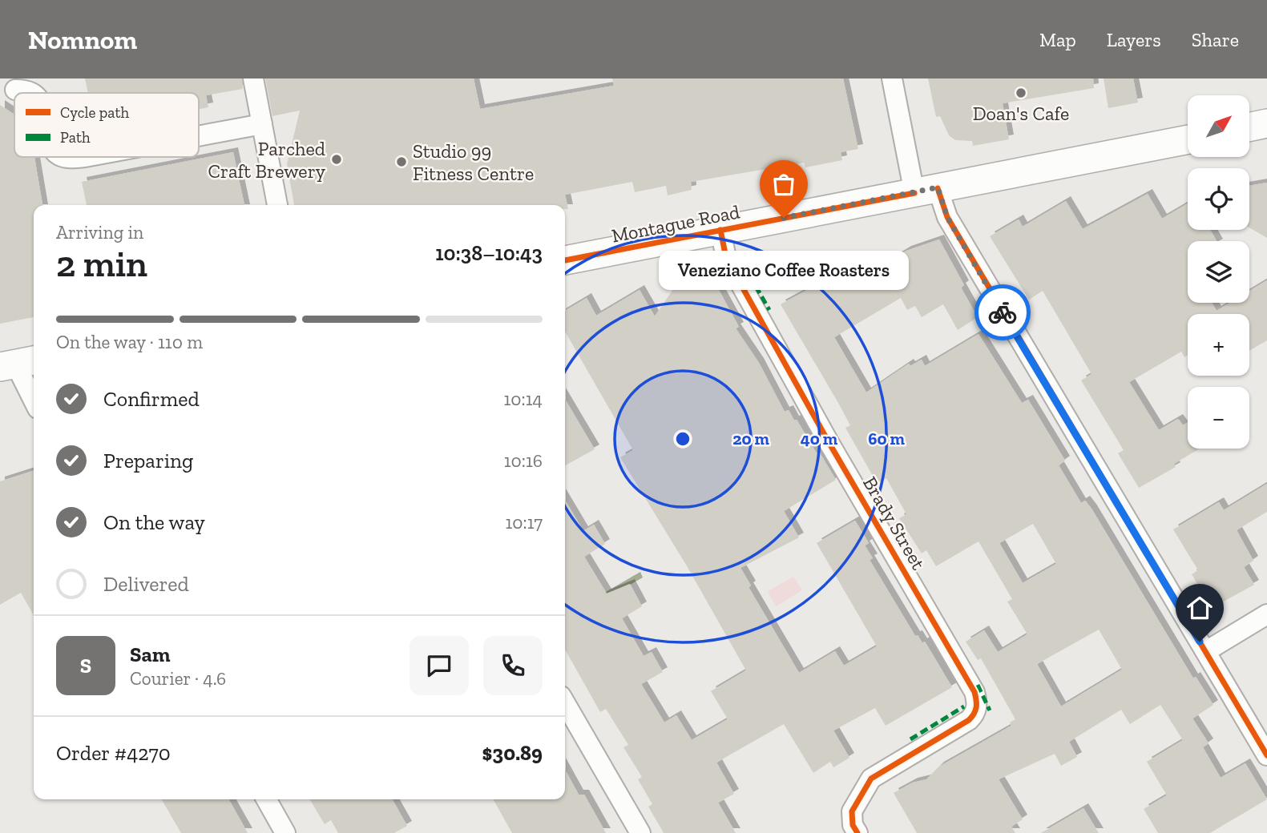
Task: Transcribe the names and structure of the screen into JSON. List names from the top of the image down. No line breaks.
{"streets":{"street":["Montague Road","Brady Street"]},"crossings":[["Montague Road","Brady Street"]],"places":["Doan's Cafe","Parched Craft Brewery","Studio 99 Fitness Centre","Veneziano Coffee Roasters"],"legend":["Cycle path","Path"],"north":"top right","page":{"header":"Nomnom","nav":["Map","Layers","Share"],"map_buttons":["+","−"],"heading":["2 min","Arriving in","10:38–10:43"],"panel":["Sam","Courier · 4.6","Order #4270","$30.89"],"bubble":"Veneziano Coffee Roasters","bar":"On the way · 110 m","list":[["Confirmed","10:14"],["Preparing","10:16"],["On the way","10:17"],"Delivered"],"round":"S"},"rings":["20 m","40 m","60 m"]}
